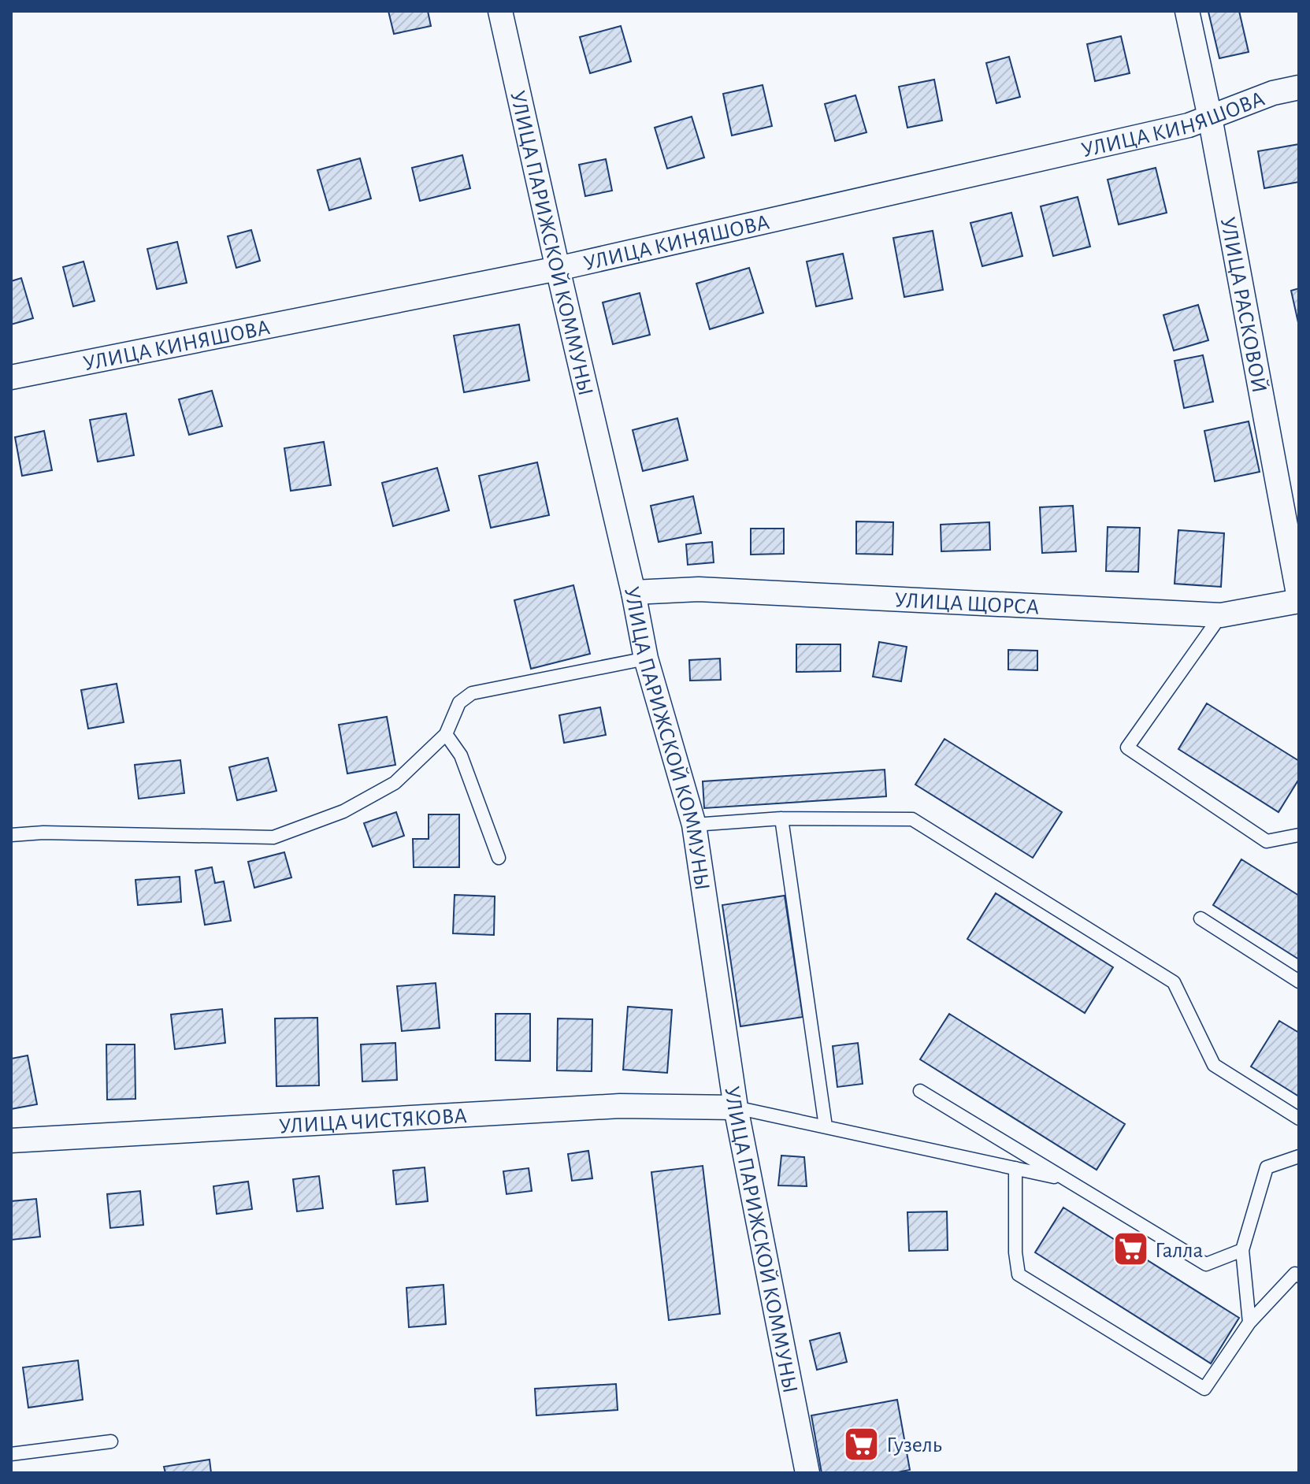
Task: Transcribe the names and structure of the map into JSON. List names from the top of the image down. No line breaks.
{"streets":{"street":["УЛИЦА КИНЯШОВА","УЛИЦА ПАРИЖСКОЙ КОММУНЫ","УЛИЦА РАСКОВОЙ","УЛИЦА ЩОРСА","УЛИЦА ЧИСТЯКОВА"]},"crossings":[["УЛИЦА КИНЯШОВА","УЛИЦА ПАРИЖСКОЙ КОММУНЫ"],["УЛИЦА КИНЯШОВА","УЛИЦА РАСКОВОЙ"],["УЛИЦА ПАРИЖСКОЙ КОММУНЫ","УЛИЦА ЩОРСА"],["УЛИЦА ПАРИЖСКОЙ КОММУНЫ","УЛИЦА ЧИСТЯКОВА"],["УЛИЦА РАСКОВОЙ","УЛИЦА ЩОРСА"]],"places":{"supermarket":["Галла","Гузель"]}}
